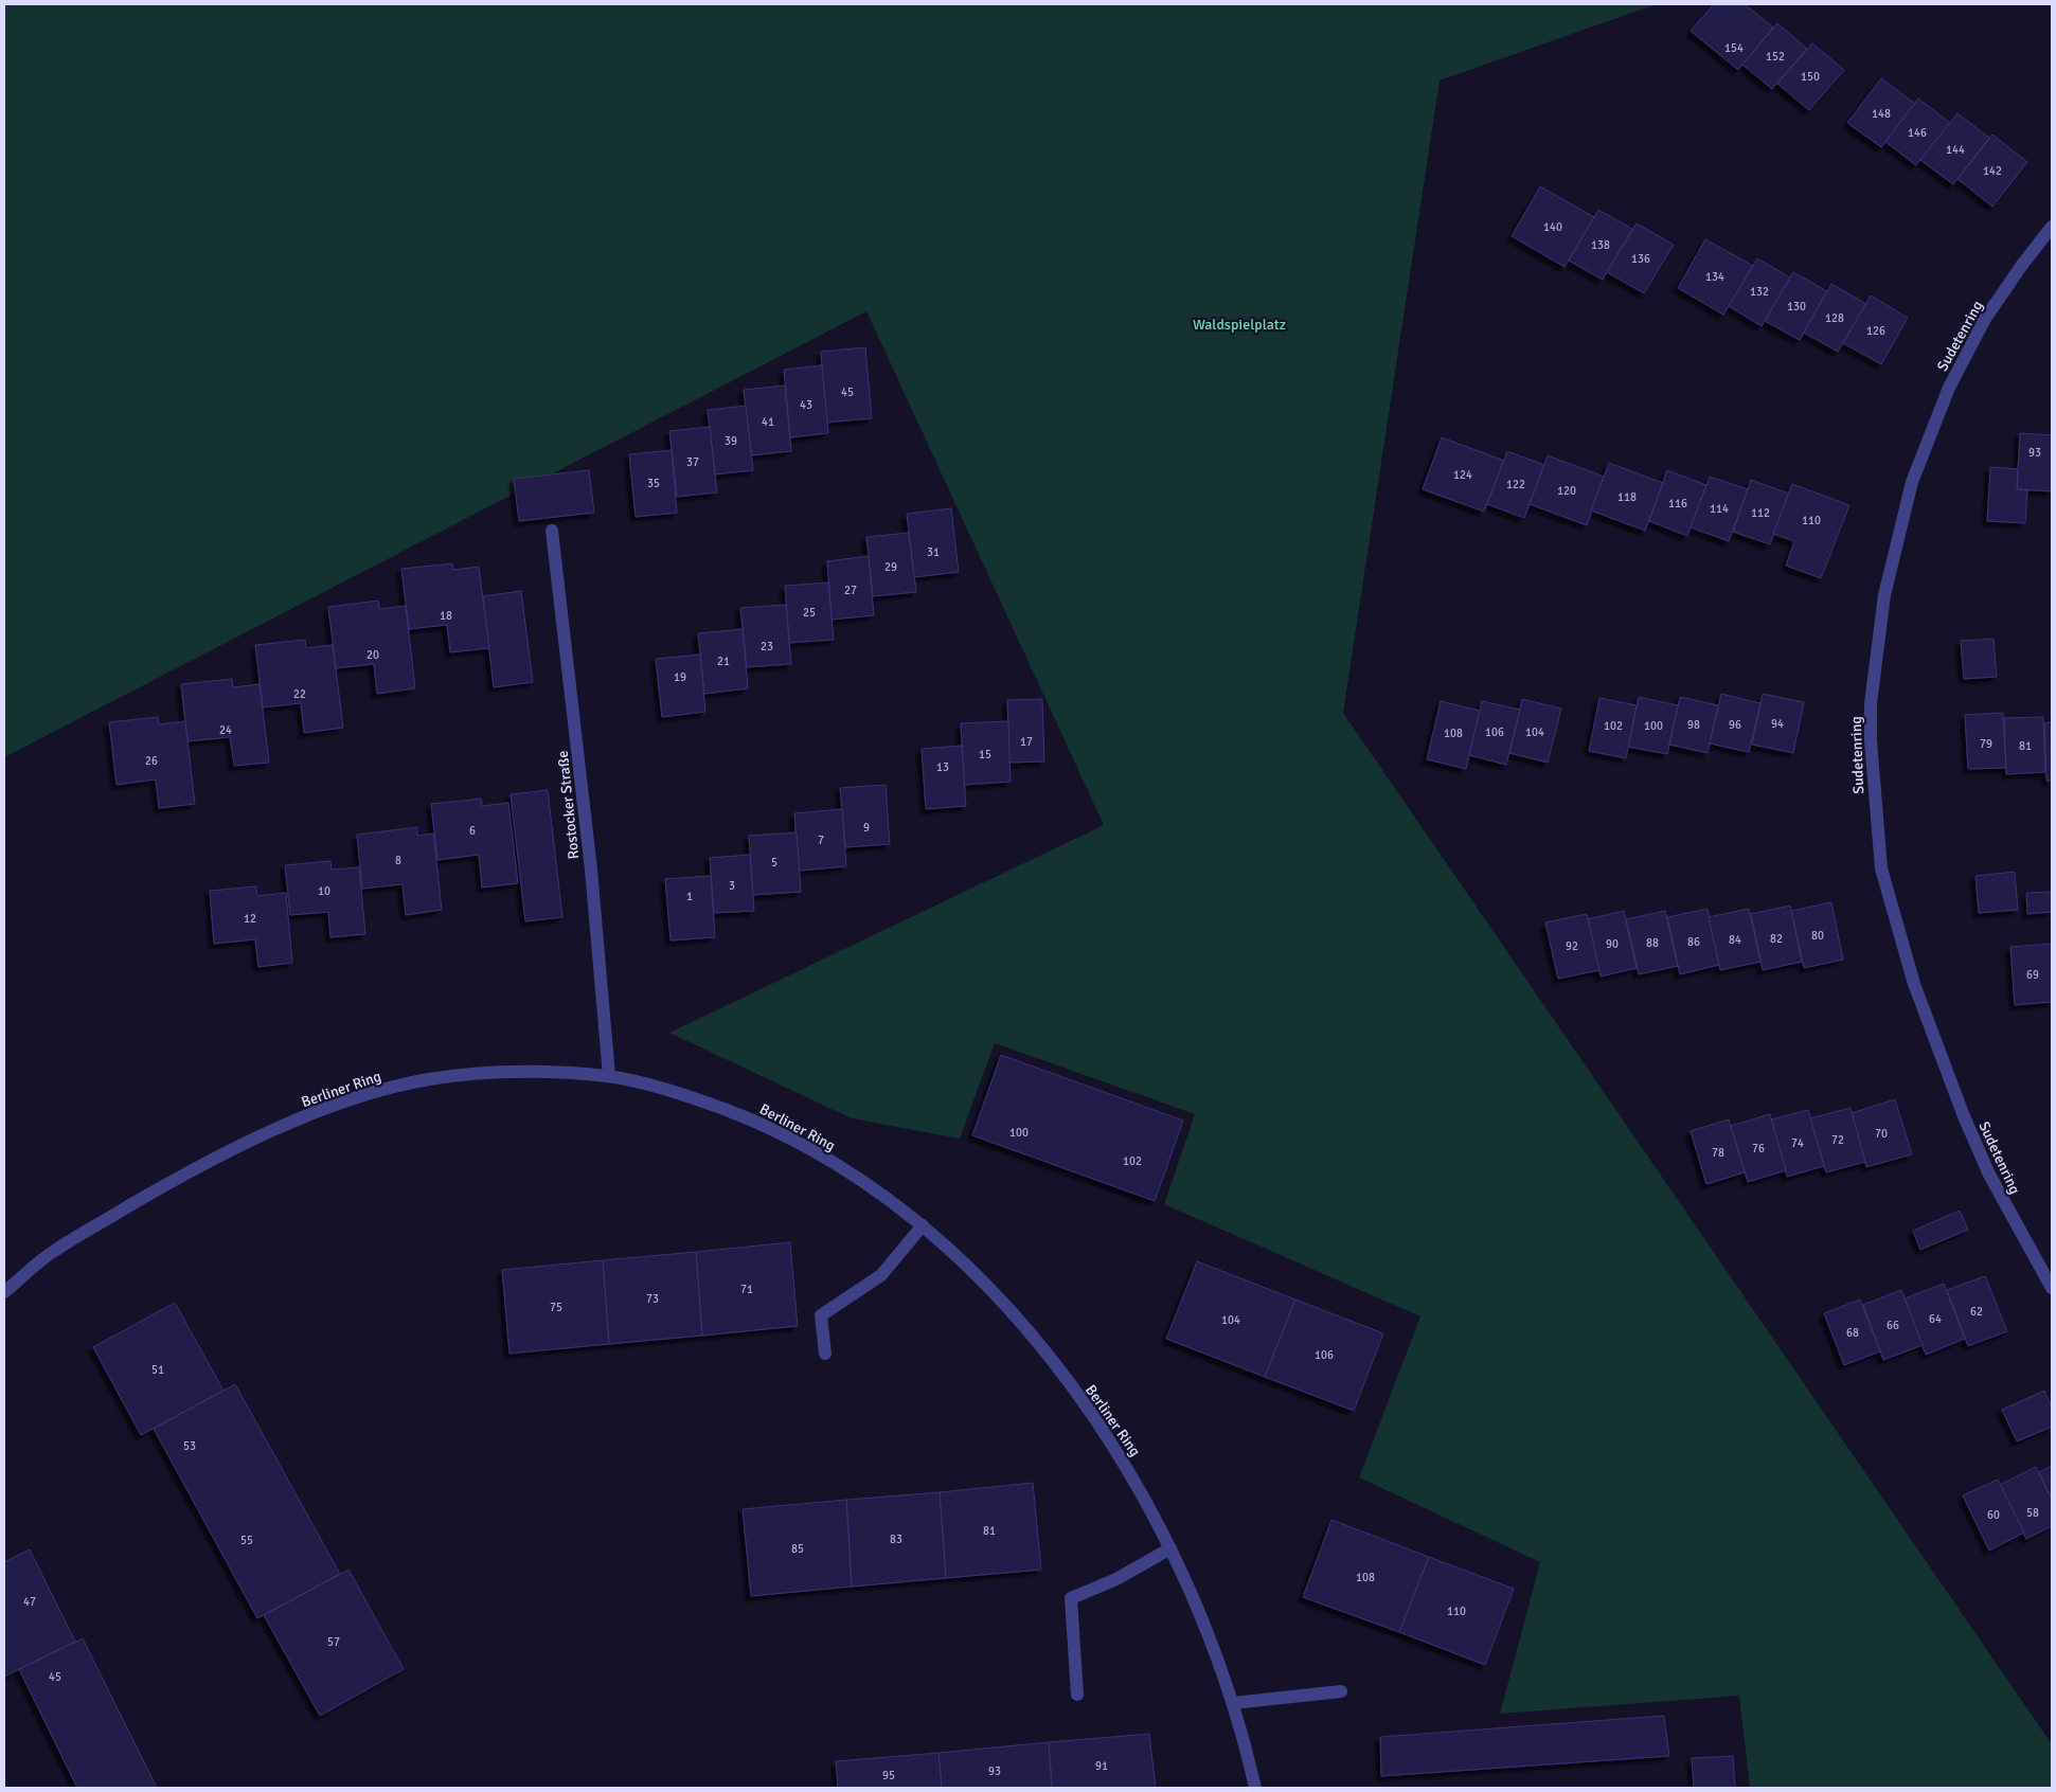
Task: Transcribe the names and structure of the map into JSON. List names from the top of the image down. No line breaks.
{"streets":{"street":["Sudetenring","Rostocker Straße","Berliner Ring"]},"crossings":[["Rostocker Straße","Berliner Ring"]],"parks":["Waldspielplatz"],"house_numbers":["154","152","150","148","146","144","142","140","138","136","134","132","130","128","126","45","43","41","39","93","37","124","35","122","120","118","116","114","112","110","31","29","27","25","18","23","20","21","19","22","94","98","96","102","100","24","106","104","108","17","79","81","15","26","13","9","6","7","8","5","3","10","1","12","80","82","84","86","88","90","92","69","100","70","72","74","76","78","102","71","73","75","62","64","104","66","68","106","51","53","58","60","81","83","55","85","108","47","110","57","45","91","93","95"]}
